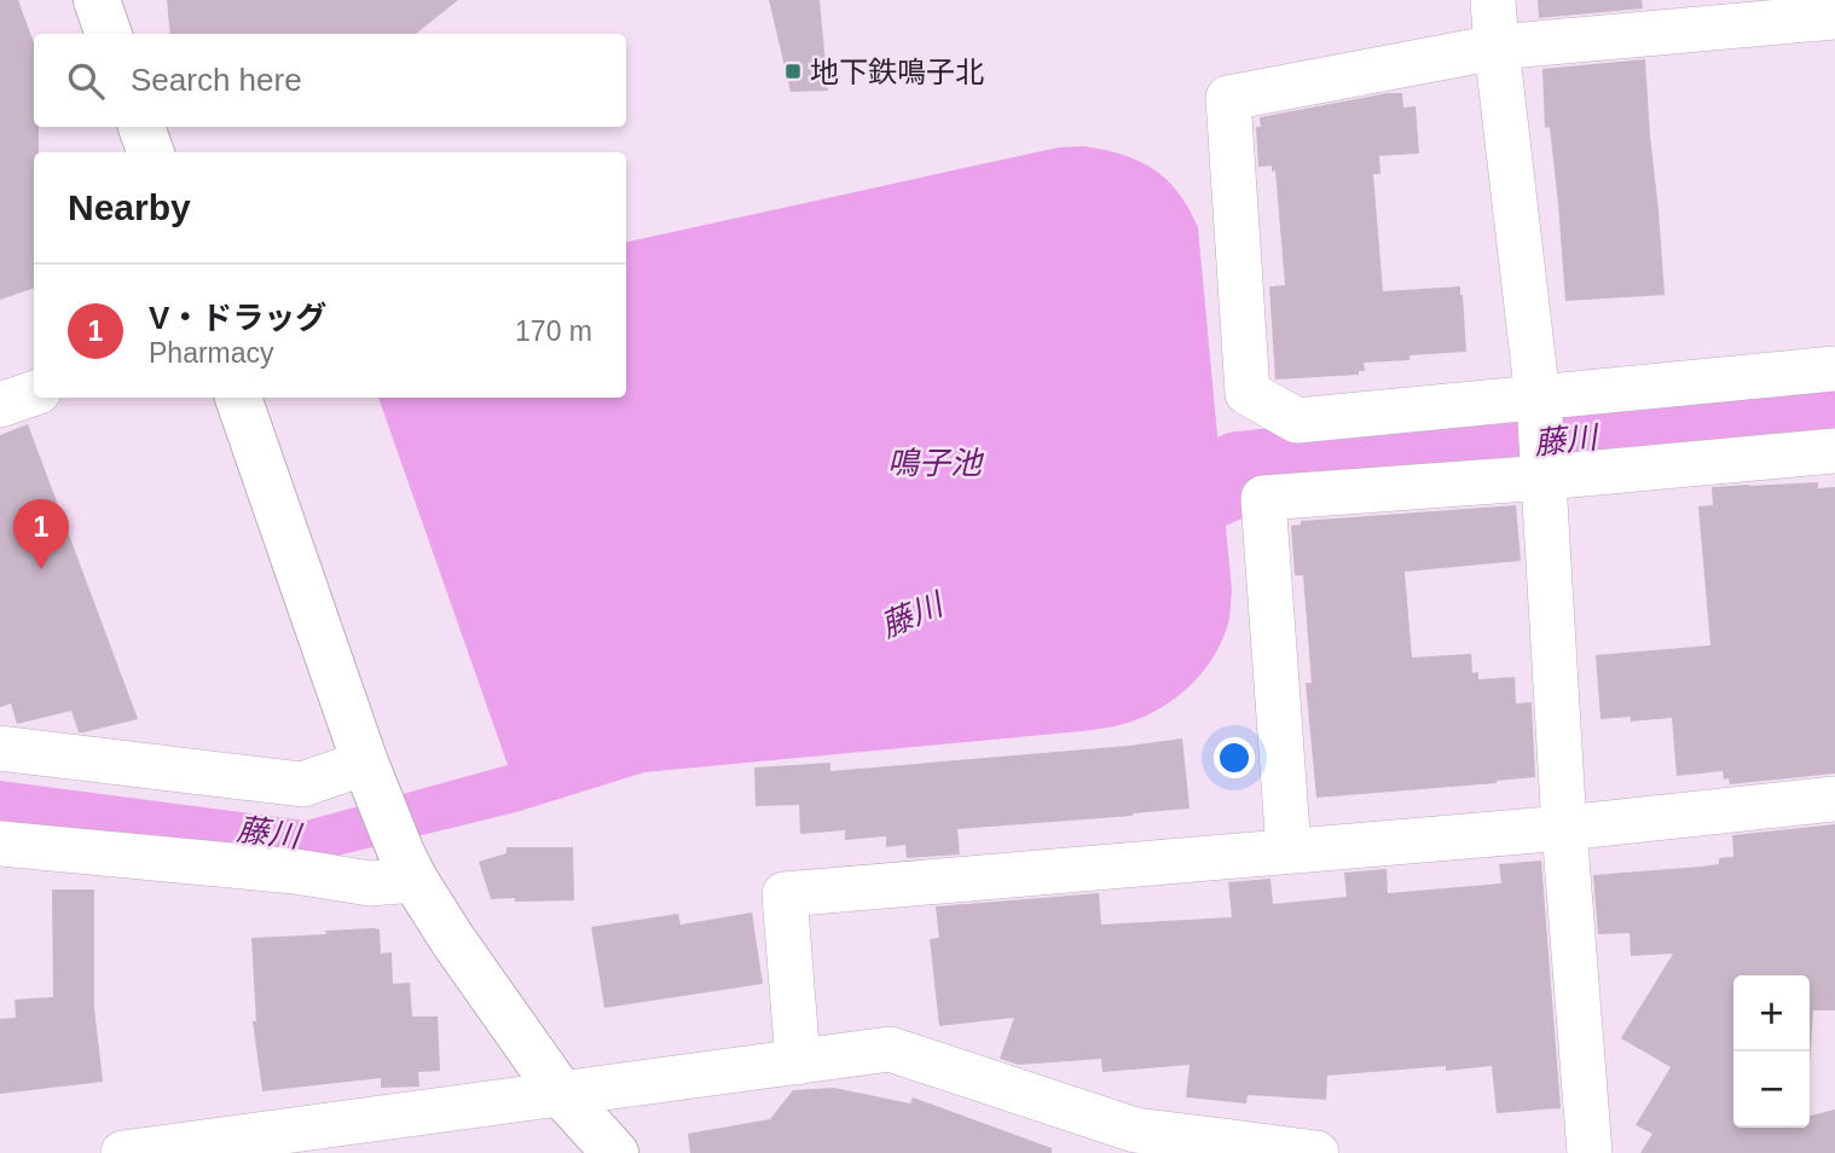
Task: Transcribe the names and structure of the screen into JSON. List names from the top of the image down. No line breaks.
{"water":["藤川","鳴子池"],"places":{"transit":["地下鉄鳴子北"]},"page":{"search":"Search here","heading":"Nearby","list":[{"mark":"1","name":"V・ドラッグ","note":"Pharmacy","value":"170 m"}],"pins":"1","map_buttons":["+","−"]}}
